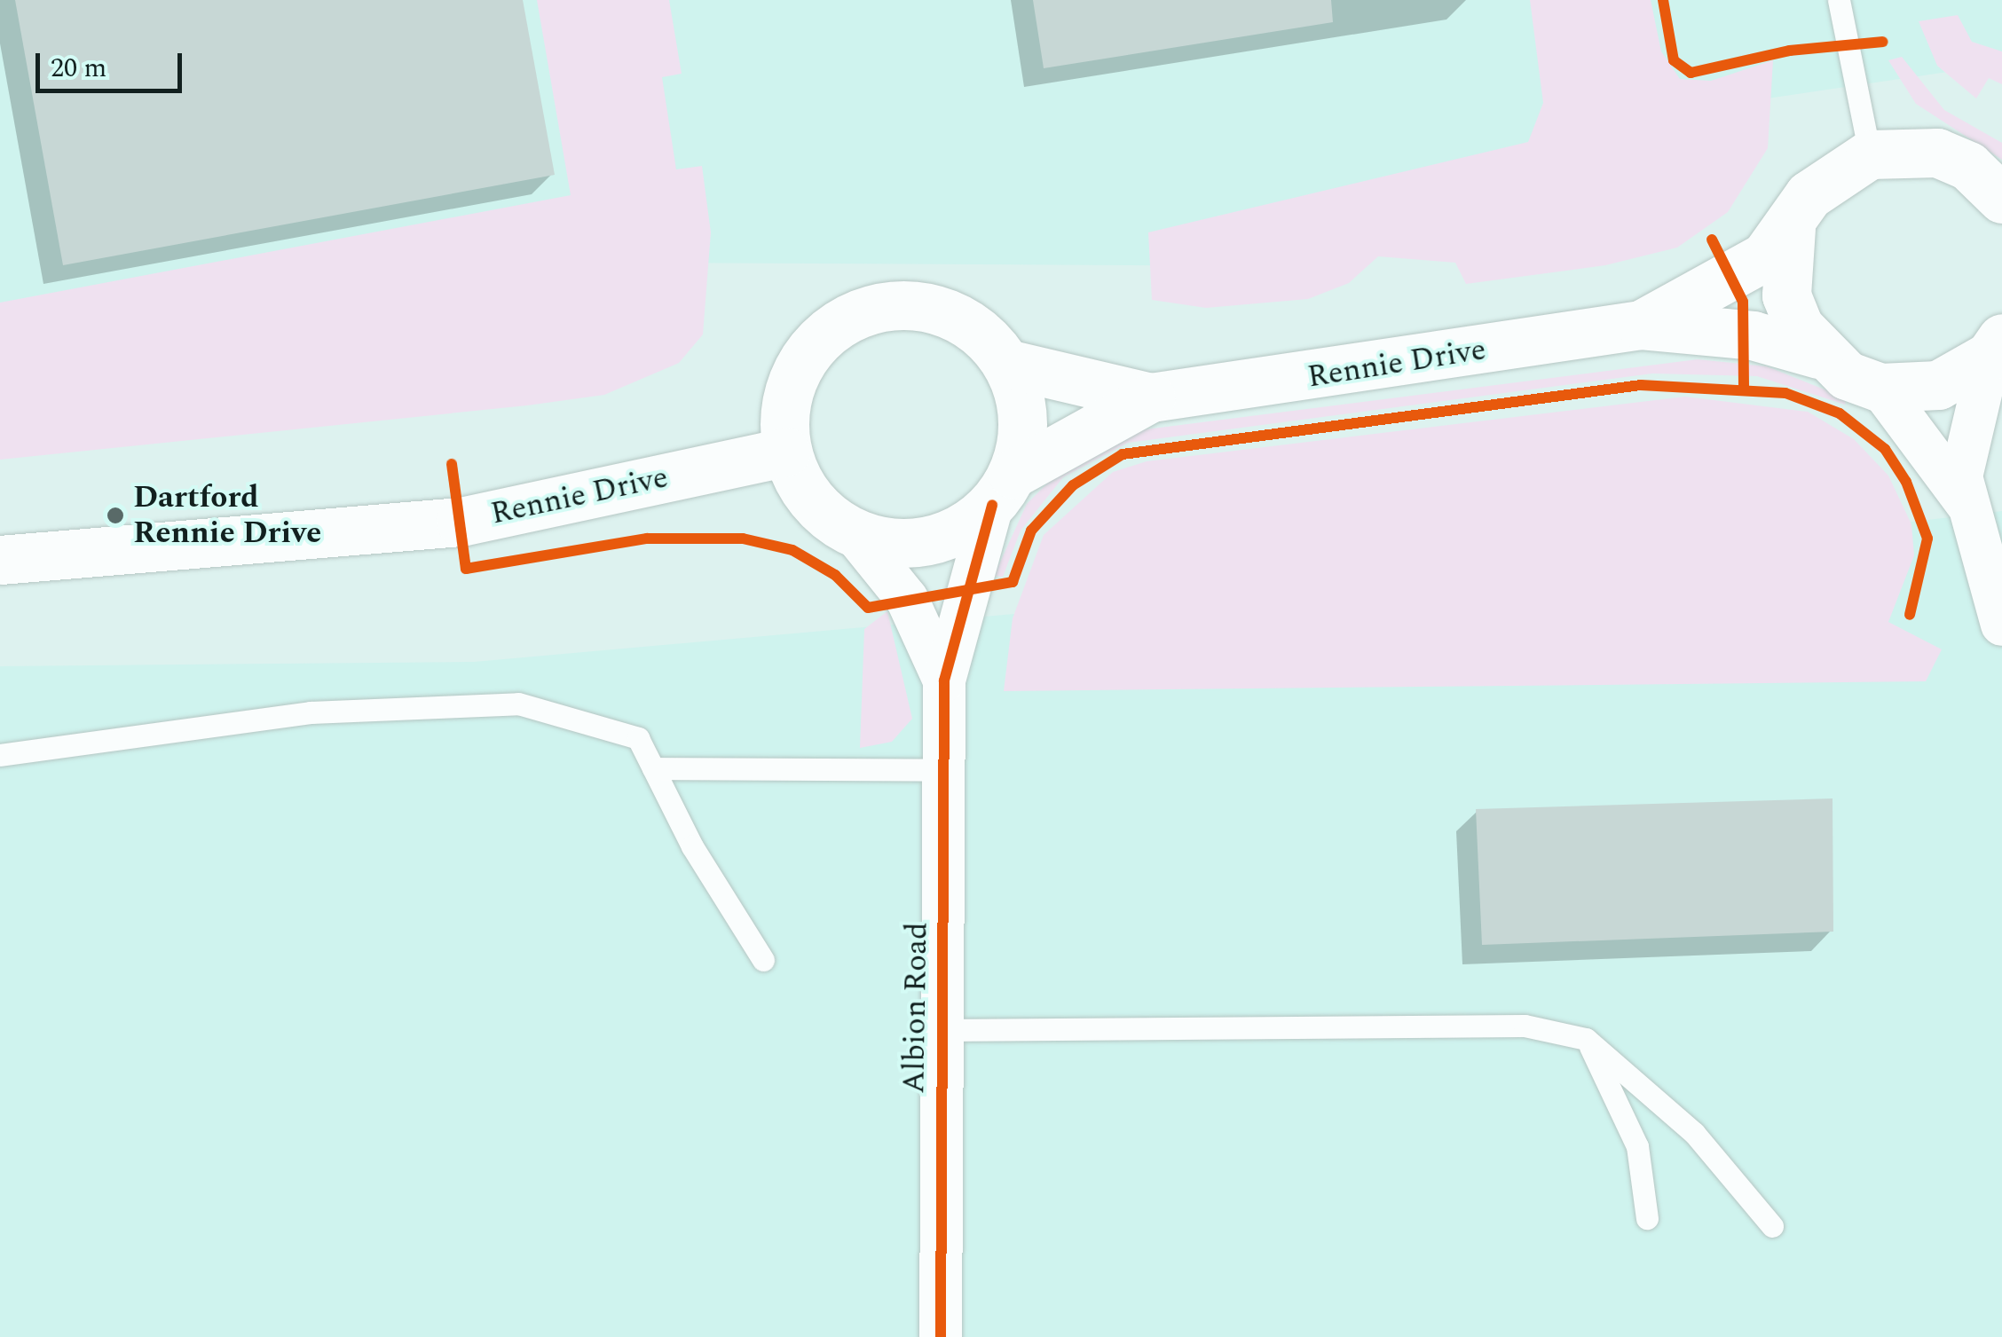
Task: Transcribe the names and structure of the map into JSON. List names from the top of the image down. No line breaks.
{"streets":{"street":["Rennie Drive","Albion Road"]},"crossings":[["Rennie Drive","Albion Road"]],"places":["Dartford Rennie Drive"],"scale_bar":"20 m"}
